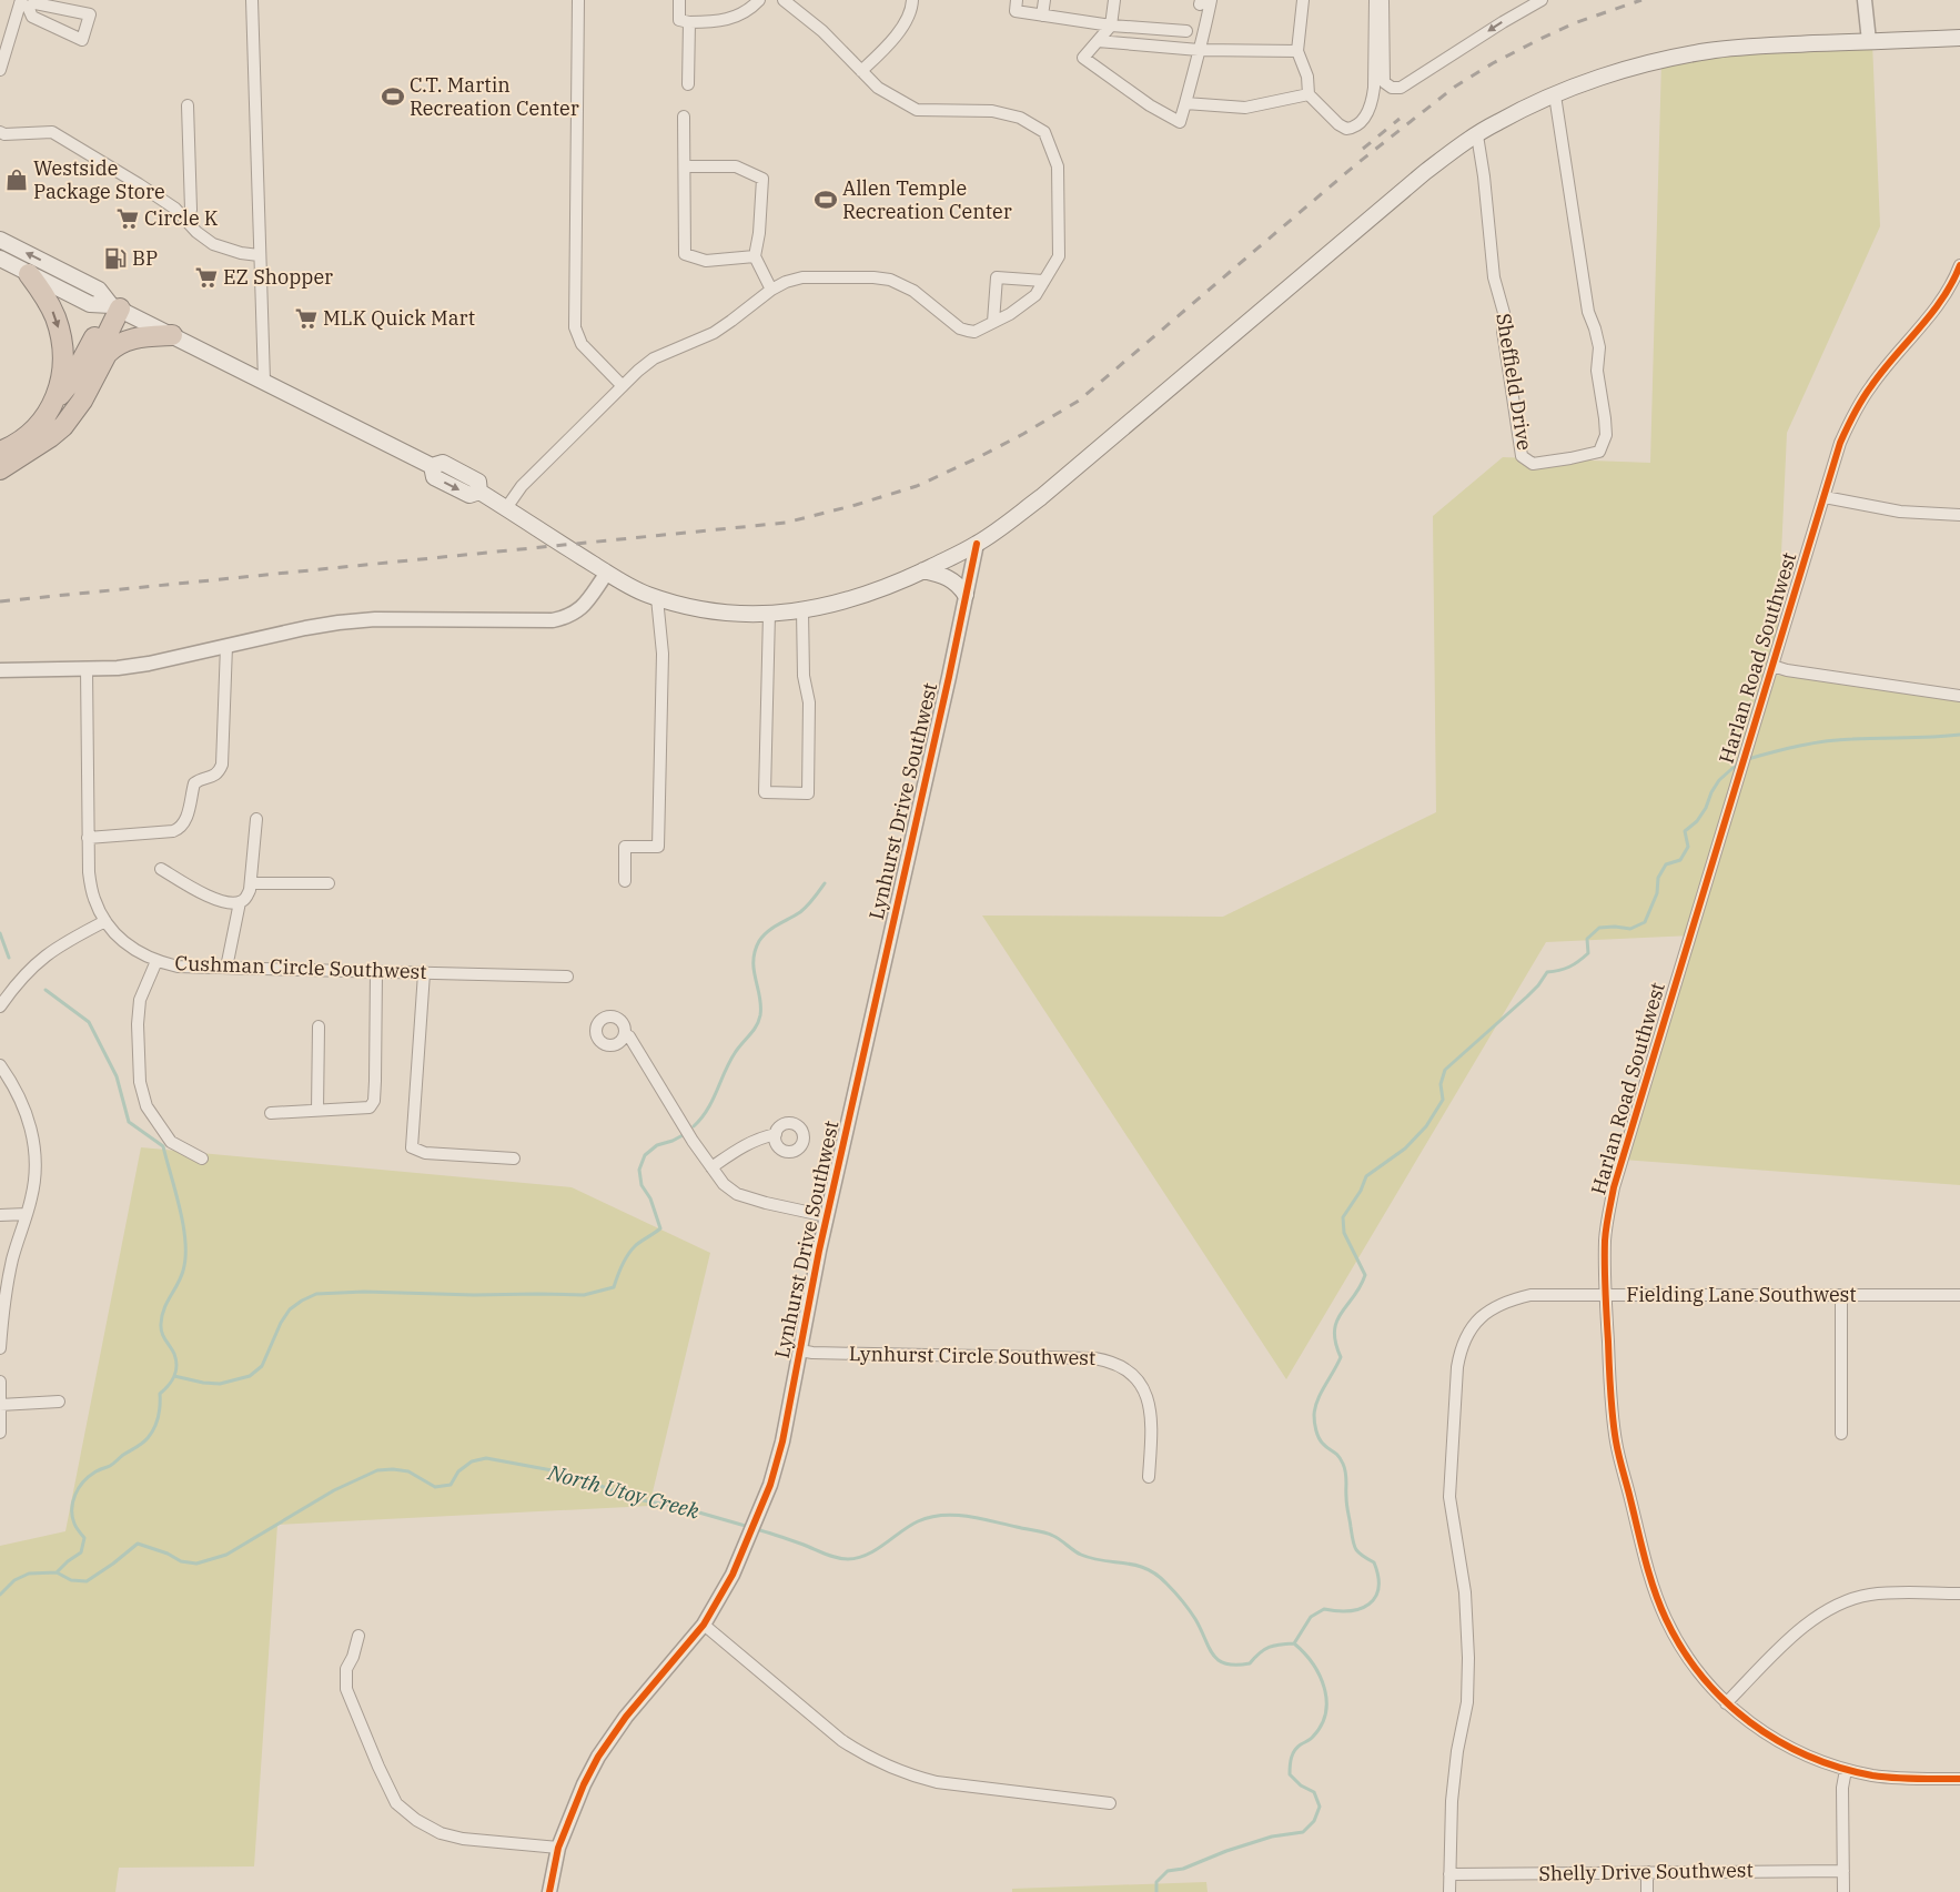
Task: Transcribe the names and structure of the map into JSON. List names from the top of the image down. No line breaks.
{"streets":{"street":["Sheffield Drive","Harlan Road Southwest","Lynhurst Drive Southwest","Cushman Circle Southwest","Fielding Lane Southwest","Lynhurst Circle Southwest","Shelly Drive Southwest"]},"crossings":[["Harlan Road Southwest","Fielding Lane Southwest"],["Lynhurst Drive Southwest","Lynhurst Circle Southwest"],["Fielding Lane Southwest","Shelly Drive Southwest"]],"water":["North Utoy Creek"],"places":{"sports":["C.T. Martin Recreation Center","Allen Temple Recreation Center"],"shop":["Westside Package Store"],"supermarket":["Circle K","EZ Shopper","MLK Quick Mart"],"fuel station":["BP"]}}
